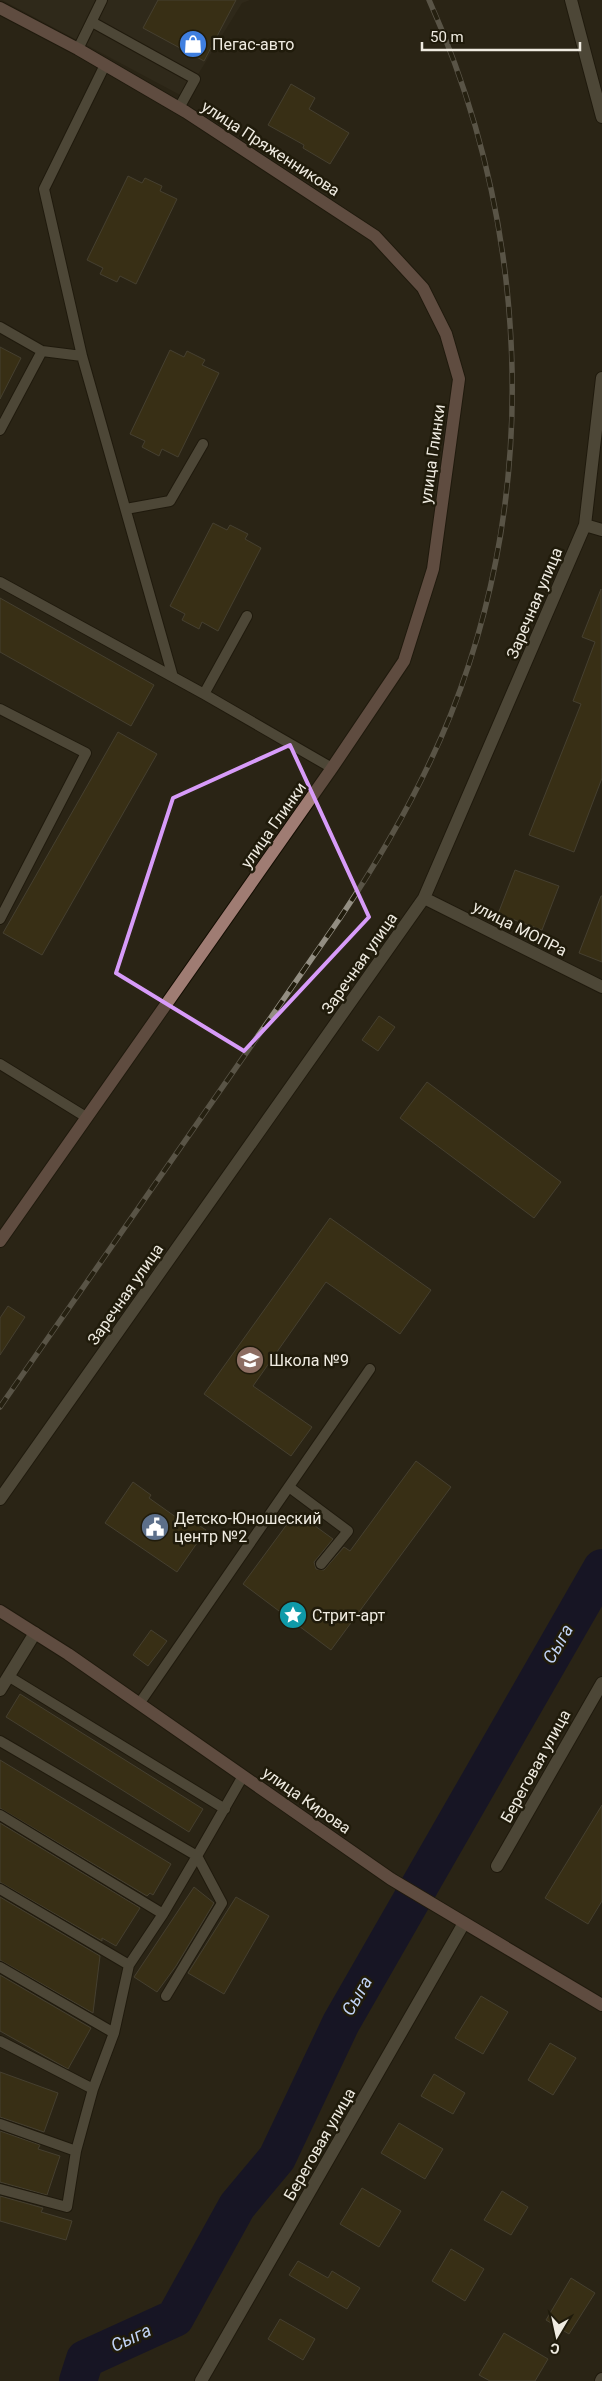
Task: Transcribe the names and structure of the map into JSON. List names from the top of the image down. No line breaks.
{"streets":{"main road":["улица Пряженникова","улица Глинки","улица Кирова"],"street":["Заречная улица","улица МОПРа","Береговая улица"]},"crossings":[["улица Пряженникова","улица Глинки"],["Заречная улица","улица МОПРа"],["Береговая улица","улица Кирова"]],"water":["Сыга"],"places":{"shop":["Пегас-авто"],"school or university":["Школа №9"],"public building":["Детско-Юношеский центр №2"],"place":["Стрит-арт"]},"scale_bar":"50 m","north":"bottom"}
